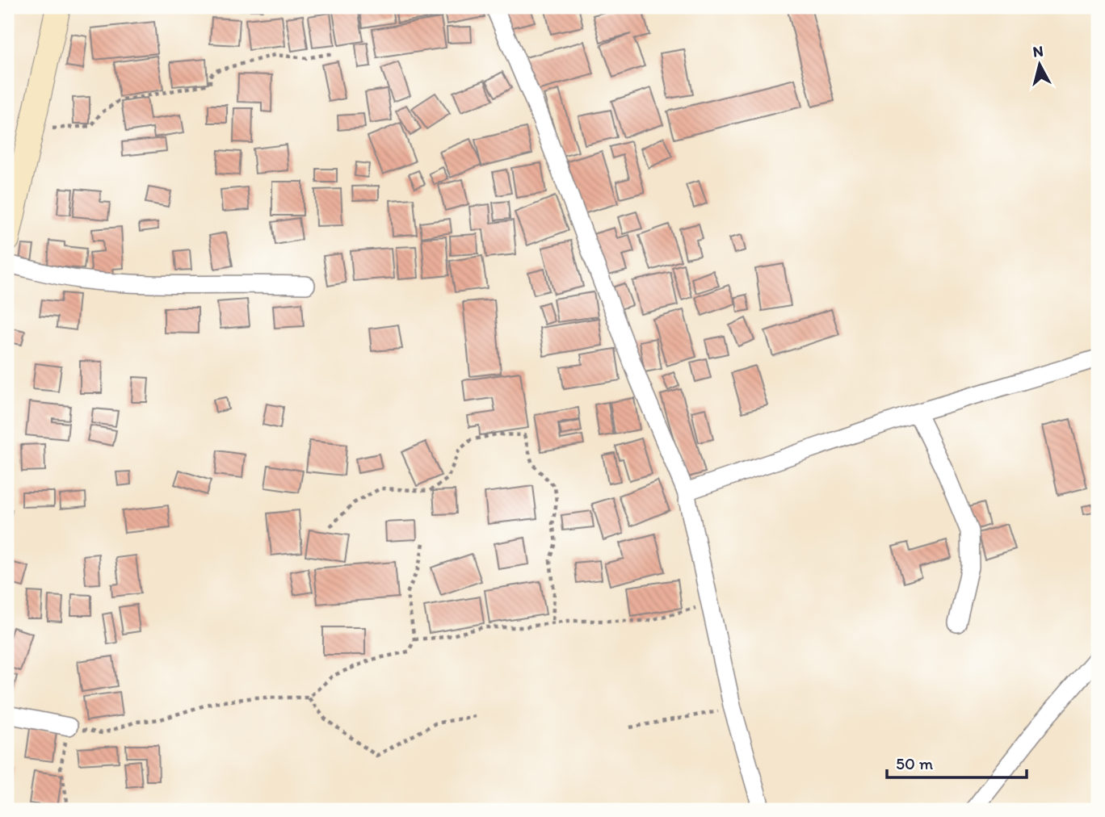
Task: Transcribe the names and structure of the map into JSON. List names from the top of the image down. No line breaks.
{"scale_bar":"50 m","north":"top"}
